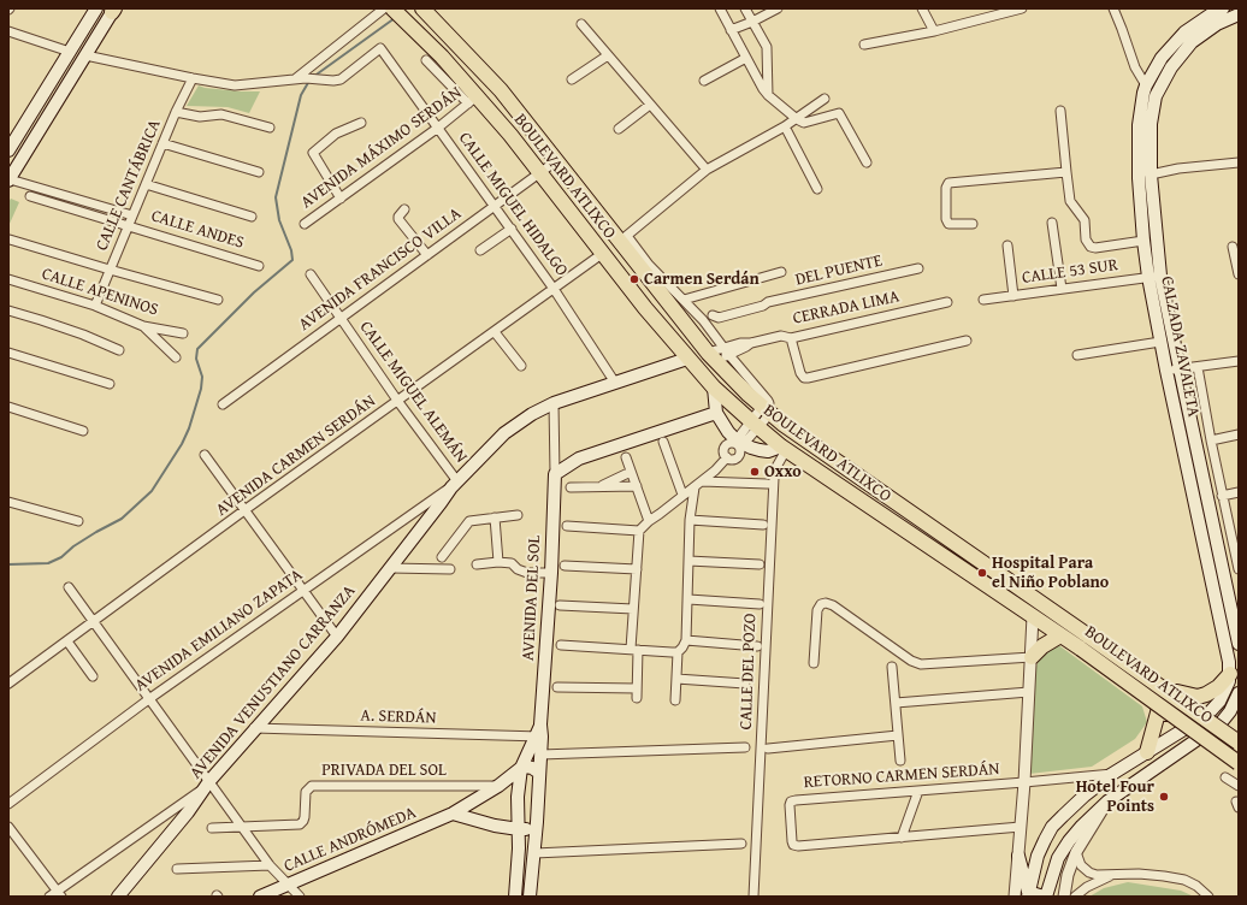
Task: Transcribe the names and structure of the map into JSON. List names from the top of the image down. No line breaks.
{"streets":{"main road":["BOULEVARD ATLIXCO","CALZADA ZAVALETA","AVENIDA DEL SOL","AVENIDA VENUSTIANO CARRANZA","CALLE ANDRÓMEDA"],"street":["AVENIDA MÁXIMO SERDÁN","CALLE CANTÁBRICA","CALLE MIGUEL HIDALGO","CALLE ANDES","AVENIDA FRANCISCO VILLA","DEL PUENTE","CALLE 53 SUR","CALLE APENINOS","CERRADA LIMA","CALLE MIGUEL ALEMÁN","AVENIDA CARMEN SERDÁN","AVENIDA EMILIANO ZAPATA","CALLE DEL POZO","A. SERDÁN","PRIVADA DEL SOL","RETORNO CARMEN SERDÁN"]},"crossings":[["AVENIDA MÁXIMO SERDÁN","BOULEVARD ATLIXCO"],["AVENIDA MÁXIMO SERDÁN","CALLE MIGUEL HIDALGO"],["BOULEVARD ATLIXCO","AVENIDA FRANCISCO VILLA"],["BOULEVARD ATLIXCO","CERRADA LIMA"],["BOULEVARD ATLIXCO","AVENIDA CARMEN SERDÁN"],["BOULEVARD ATLIXCO","CALLE DEL POZO"],["BOULEVARD ATLIXCO","AVENIDA VENUSTIANO CARRANZA"],["CALLE CANTÁBRICA","CALLE ANDES"],["CALLE CANTÁBRICA","CALLE APENINOS"],["CALLE MIGUEL HIDALGO","AVENIDA FRANCISCO VILLA"],["CALLE MIGUEL HIDALGO","AVENIDA CARMEN SERDÁN"],["CALLE MIGUEL HIDALGO","AVENIDA VENUSTIANO CARRANZA"],["AVENIDA FRANCISCO VILLA","CALLE MIGUEL ALEMÁN"],["CALLE 53 SUR","CALZADA ZAVALETA"],["CALZADA ZAVALETA","RETORNO CARMEN SERDÁN"],["CALLE MIGUEL ALEMÁN","AVENIDA CARMEN SERDÁN"],["CALLE MIGUEL ALEMÁN","AVENIDA EMILIANO ZAPATA"],["CALLE MIGUEL ALEMÁN","AVENIDA VENUSTIANO CARRANZA"],["AVENIDA DEL SOL","AVENIDA VENUSTIANO CARRANZA"],["AVENIDA DEL SOL","A. SERDÁN"],["AVENIDA DEL SOL","CALLE ANDRÓMEDA"],["AVENIDA EMILIANO ZAPATA","AVENIDA VENUSTIANO CARRANZA"],["AVENIDA VENUSTIANO CARRANZA","A. SERDÁN"],["PRIVADA DEL SOL","CALLE ANDRÓMEDA"]],"places":["Carmen Serdán","Oxxo","Hospital Para el Niño Poblano","Hotel Four Points"]}
